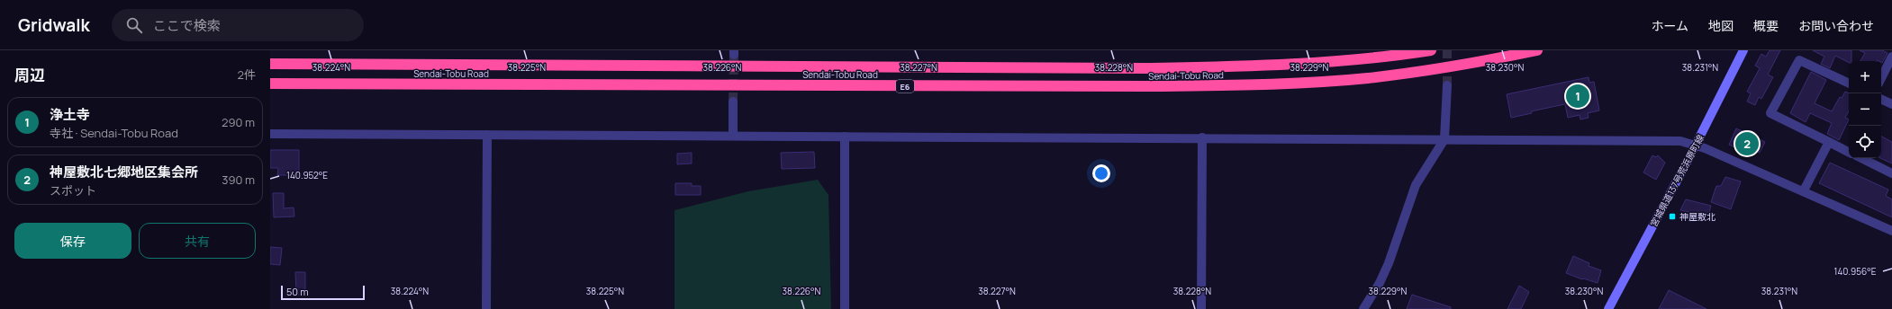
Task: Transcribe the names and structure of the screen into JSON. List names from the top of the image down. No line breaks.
{"streets":{"highway":["Sendai-Tobu Road","E6"],"main road":["宮城県道137号荒浜原町線"]},"places":{"transit":["神屋敷北"]},"scale_bar":"50 m","page":{"header":"Gridwalk","search":"ここで検索","nav":["ホーム","地図","概要","お問い合わせ"],"heading":["周辺","2件"],"map_buttons":["+","−"],"pins":["1","2"],"list":[{"mark":"1","name":"浄土寺","note":"寺社 · Sendai-Tobu Road","value":"290 m"},{"mark":"2","name":"神屋敷北七郷地区集会所","note":"スポット","value":"390 m"}],"buttons":["保存","共有"],"scale":"50 m"},"coordinates":["38.230°N","38.231°N","38.224°N","38.225°N","38.226°N","38.227°N","38.228°N","38.229°N","140.952°E","140.956°E"]}
